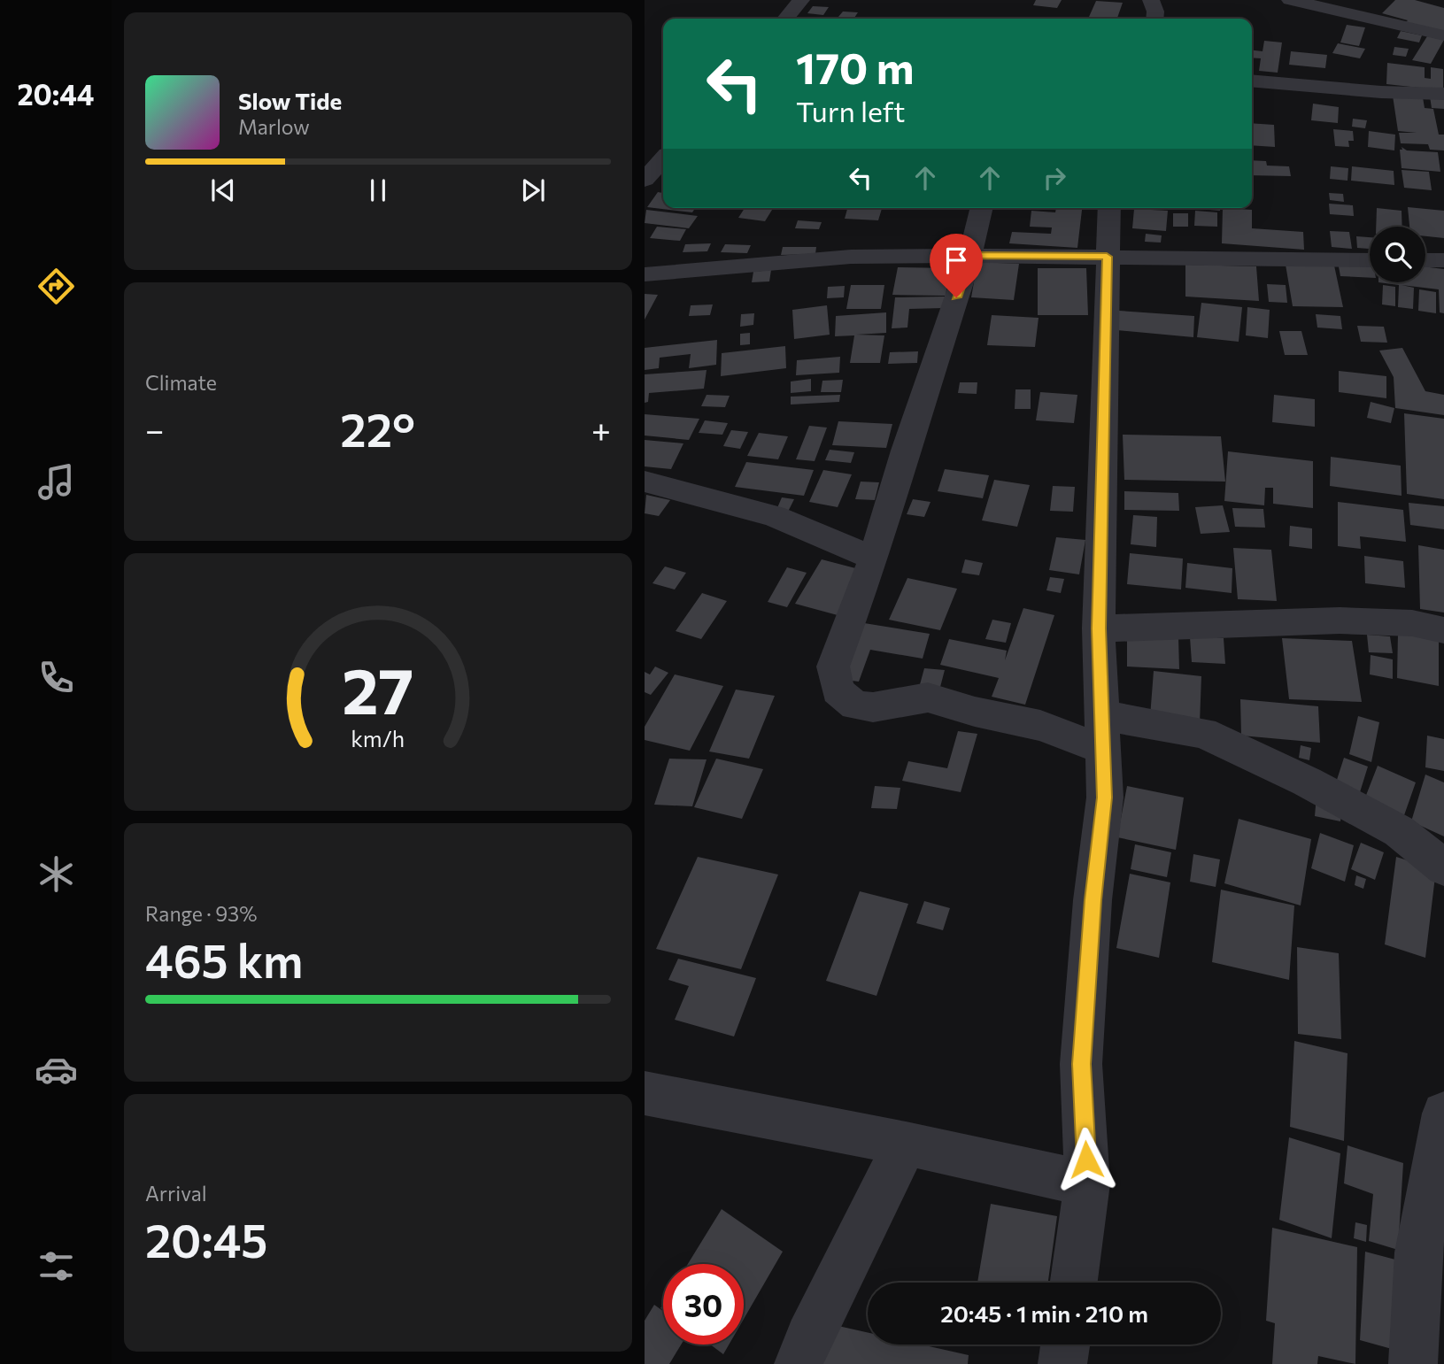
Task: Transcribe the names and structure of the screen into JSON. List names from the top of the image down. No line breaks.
{"page":{"tabs":"20:44","turn":["170 m","Turn left"],"song":["Slow Tide","Marlow"],"tile":["Climate",["Range · 93%","465 km"],["Arrival","20:45"]],"heat":["−","22°","+"],"limit":"30","trip":"20:45 · 1 min · 210 m","gauge":["27","km/h"]}}
